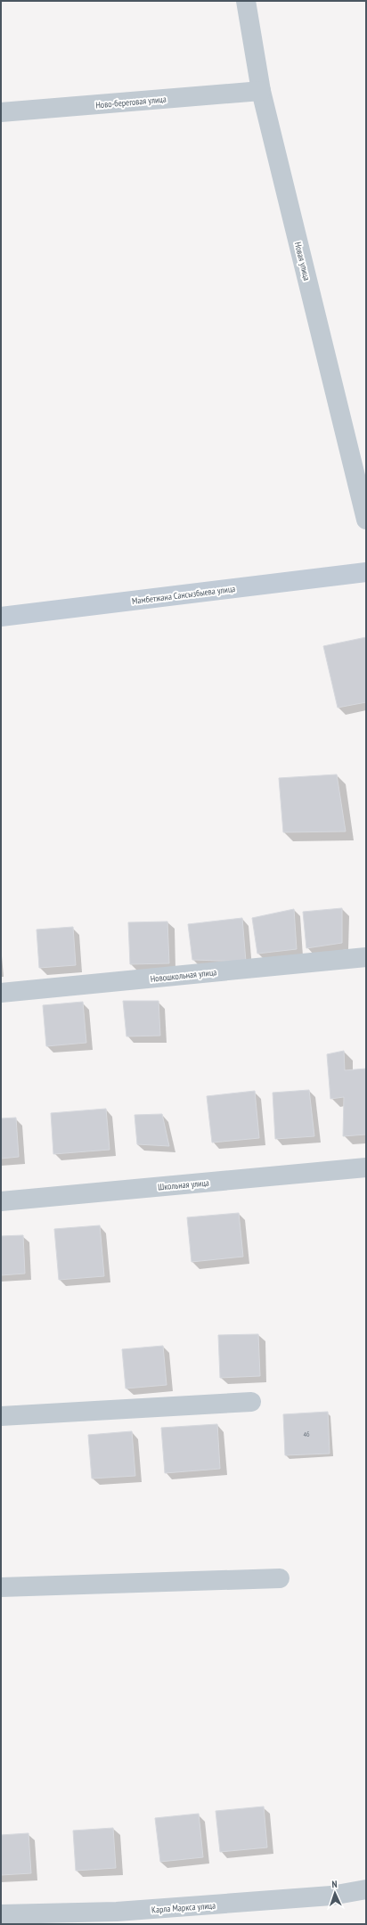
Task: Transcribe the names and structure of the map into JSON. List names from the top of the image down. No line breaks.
{"streets":{"main road":["Мамбетжана Сансызбыева улица"],"street":["Ново-береговая улица","Новая улица","Новошкольная улица","Школьная улица","Карла Маркса улица"]},"crossings":[["Ново-береговая улица","Новая улица"]],"house_numbers":["46"],"north":"top"}
